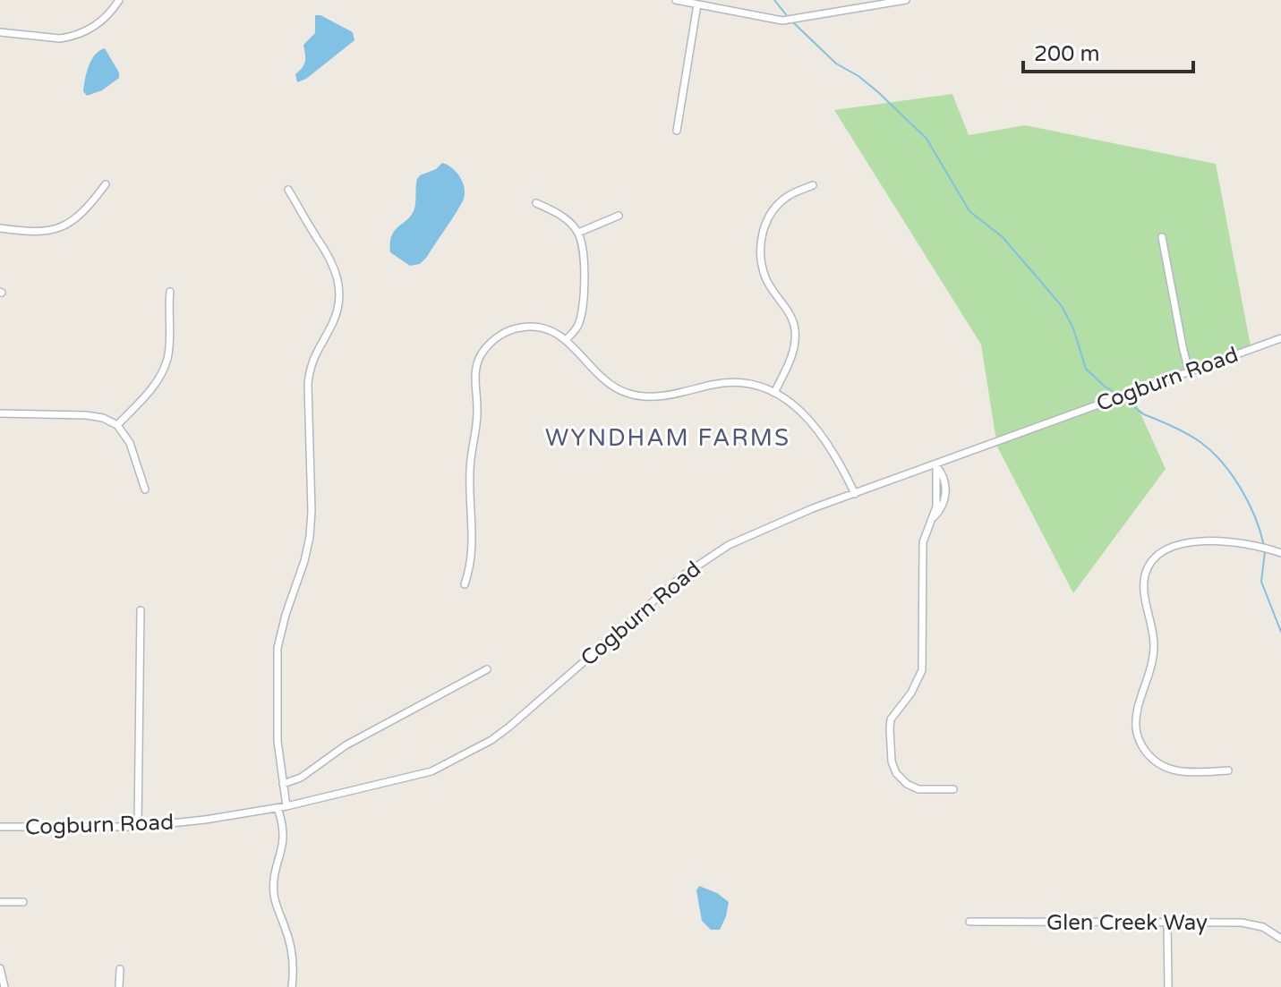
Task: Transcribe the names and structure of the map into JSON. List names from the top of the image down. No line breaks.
{"streets":{"street":["Cogburn Road","Glen Creek Way"]},"districts":["WYNDHAM FARMS"],"scale_bar":"200 m"}
